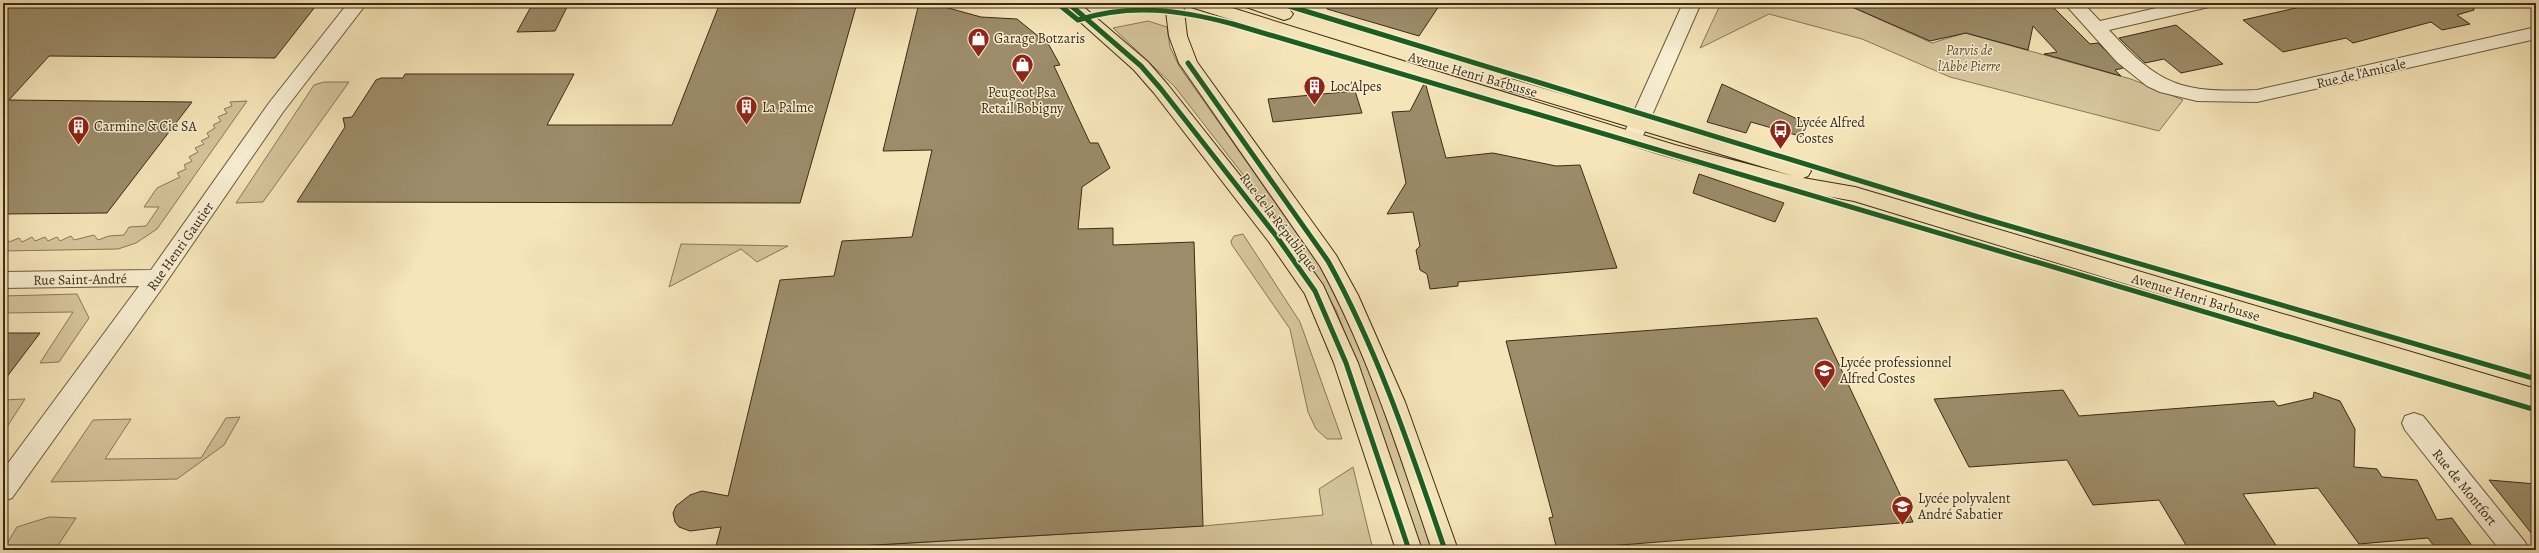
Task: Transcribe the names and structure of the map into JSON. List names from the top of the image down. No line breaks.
{"streets":{"main road":["Avenue Henri Barbusse","Rue de la République"],"street":["Rue de l'Amicale","Rue Henri Gautier","Rue Saint-André","Rue de Montfort"]},"crossings":[["Rue Henri Gautier","Rue Saint-André"]],"parks":["Parvis de l'Abbé Pierre"],"places":{"shop":["Garage Botzaris","Peugeot Psa Retail Bobigny"],"building":["Loc'Alpes","La Palme","Carmine & Cie SA"],"bus stop":["Lycée Alfred Costes"],"school or university":["Lycée professionnel Alfred Costes","Lycée polyvalent André Sabatier"]}}
